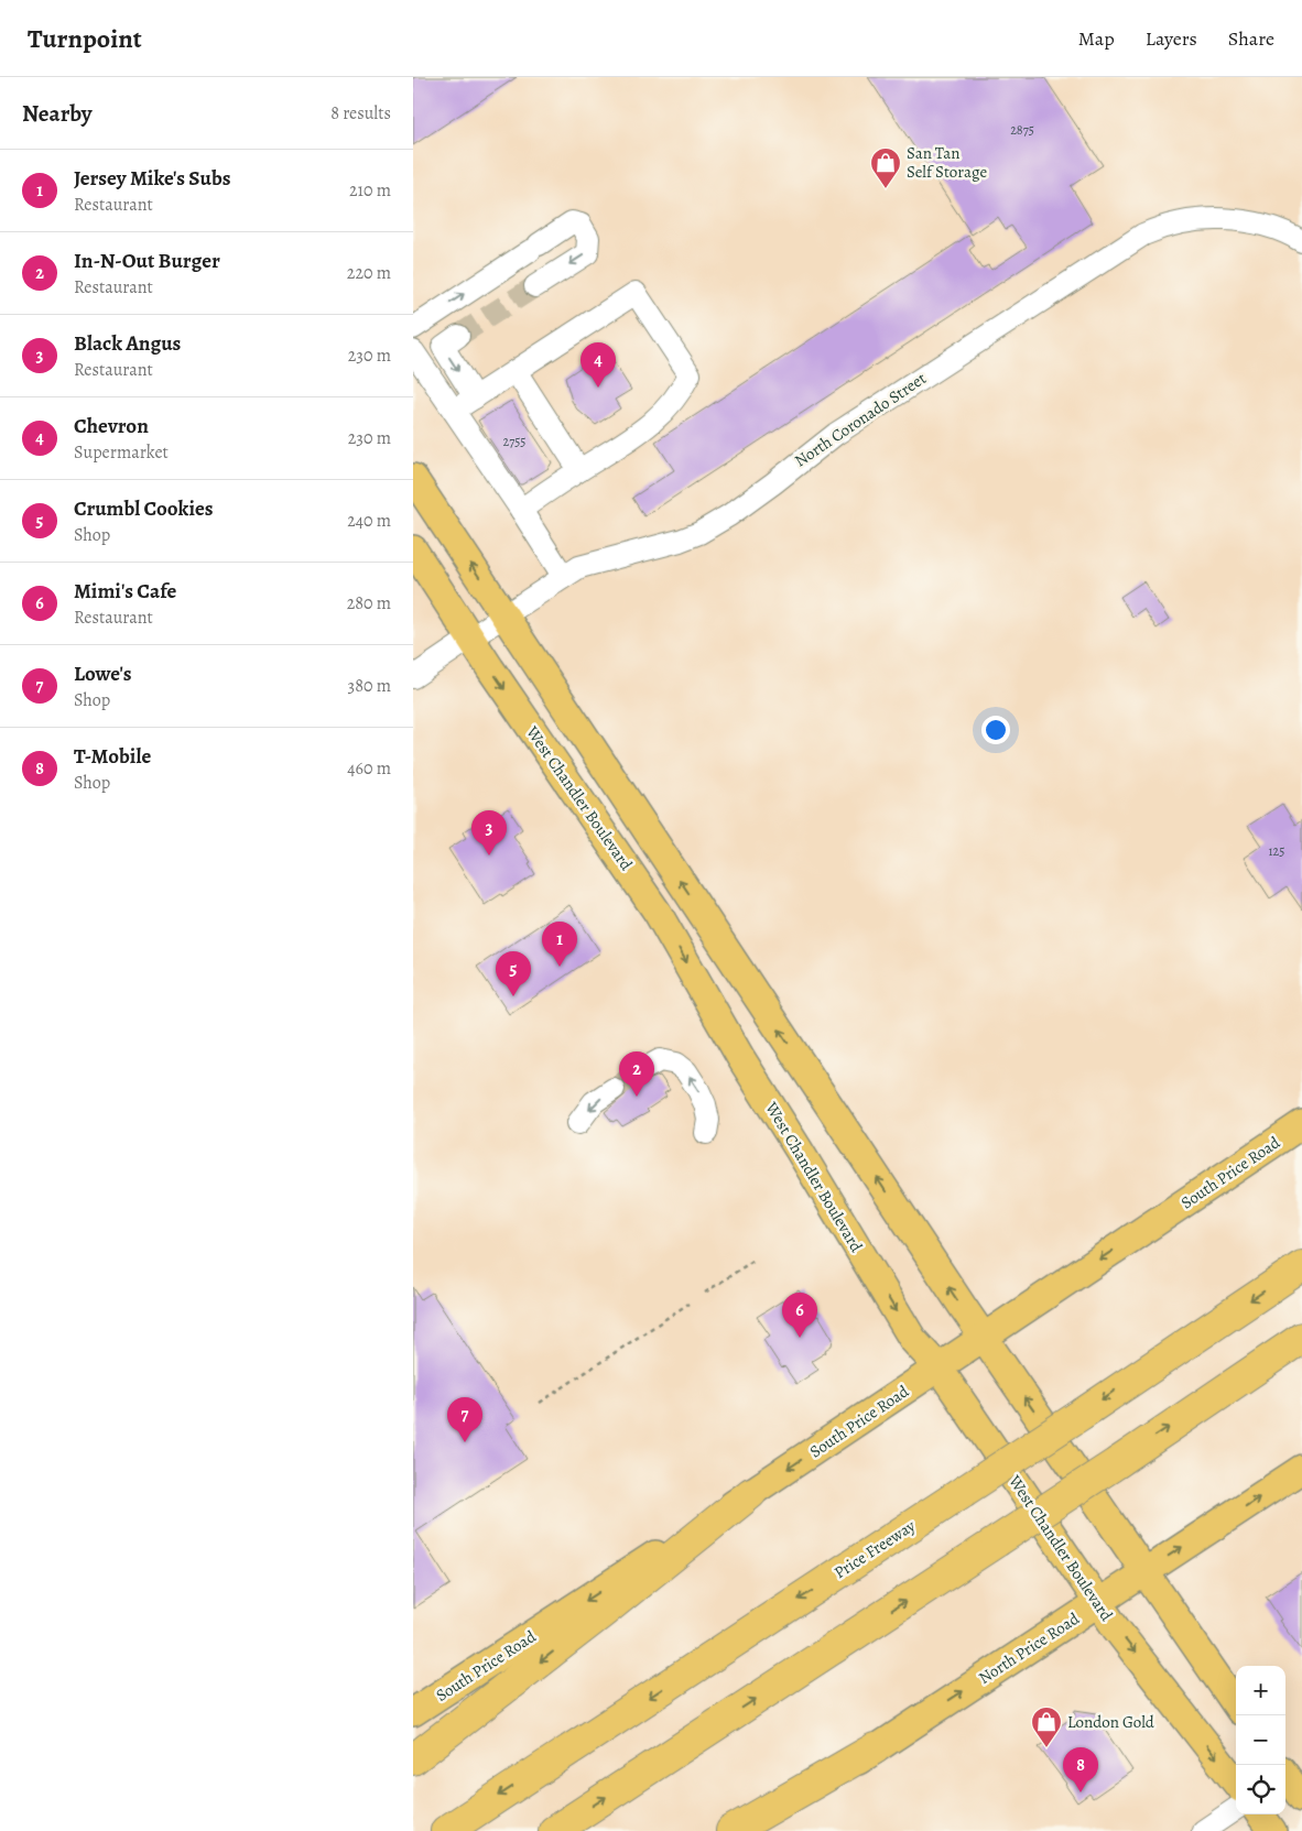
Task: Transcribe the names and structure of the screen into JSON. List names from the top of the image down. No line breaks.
{"streets":{"highway":["Price Freeway"],"main road":["West Chandler Boulevard","South Price Road","North Price Road"],"street":["North Coronado Street"]},"crossings":[["North Coronado Street","West Chandler Boulevard"],["West Chandler Boulevard","South Price Road"],["West Chandler Boulevard","North Price Road"]],"one_way":["South Price Road","North Price Road"],"places":{"shop":["San Tan Self Storage","London Gold"]},"house_numbers":["2875","2755","125"],"page":{"header":"Turnpoint","nav":["Map","Layers","Share"],"heading":["Nearby","8 results"],"list":[{"mark":"1","name":"Jersey Mike's Subs","note":"Restaurant","value":"210 m"},{"mark":"2","name":"In-N-Out Burger","note":"Restaurant","value":"220 m"},{"mark":"3","name":"Black Angus","note":"Restaurant","value":"230 m"},{"mark":"4","name":"Chevron","note":"Supermarket","value":"230 m"},{"mark":"5","name":"Crumbl Cookies","note":"Shop","value":"240 m"},{"mark":"6","name":"Mimi's Cafe","note":"Restaurant","value":"280 m"},{"mark":"7","name":"Lowe's","note":"Shop","value":"380 m"},{"mark":"8","name":"T-Mobile","note":"Shop","value":"460 m"}],"pins":["4","3","1","5","2","6","7","8"],"map_buttons":["+","−"]}}
